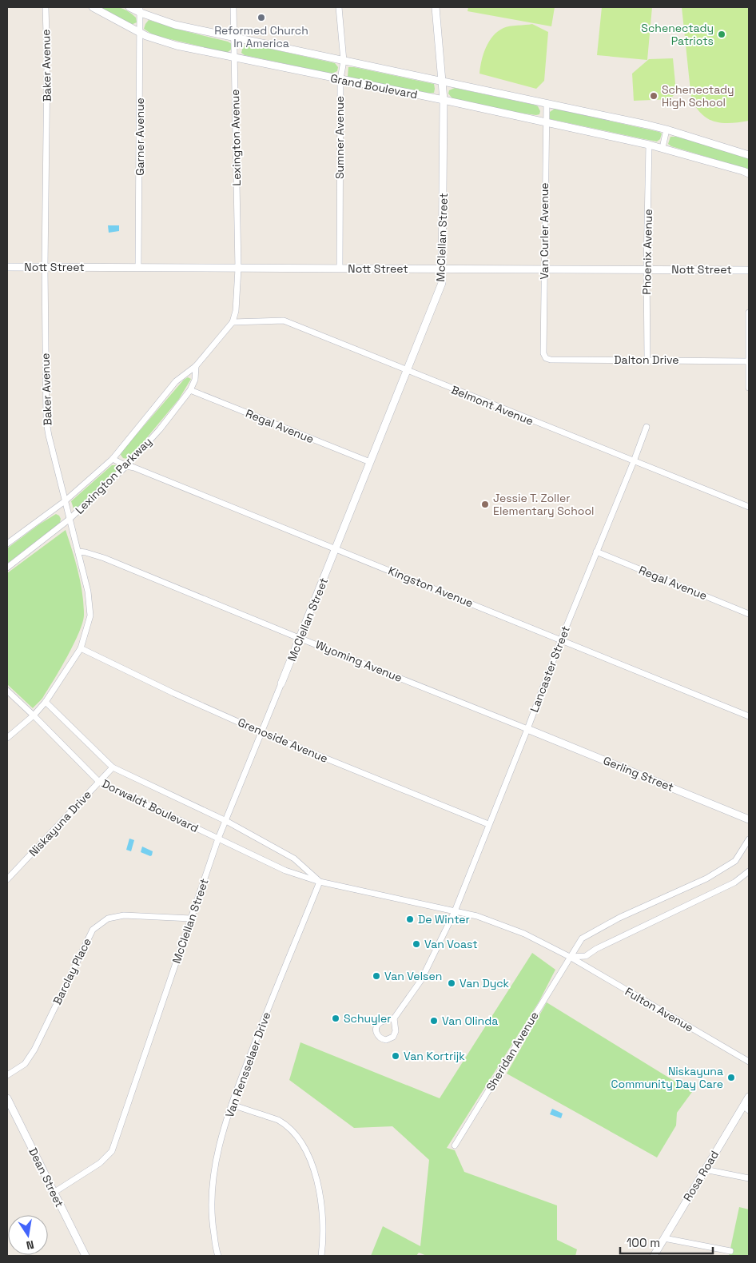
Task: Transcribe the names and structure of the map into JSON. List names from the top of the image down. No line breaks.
{"streets":{"street":["Baker Avenue","Grand Boulevard","Garner Avenue","Lexington Avenue","Sumner Avenue","Van Curler Avenue","McClellan Street","Phoenix Avenue","Nott Street","Dalton Drive","Belmont Avenue","Regal Avenue","Lexington Parkway","Kingston Avenue","Wyoming Avenue","Lancaster Street","Grenoside Avenue","Gerling Street","Dorwaldt Boulevard","Niskayuna Drive","Barclay Place","Fulton Avenue","Sheridan Avenue","Van Rensselaer Drive","Rosa Road","Dean Street"]},"crossings":[["Baker Avenue","Nott Street"],["Baker Avenue","Lexington Parkway"],["Baker Avenue","Wyoming Avenue"],["Baker Avenue","Grenoside Avenue"],["Baker Avenue","Dorwaldt Boulevard"],["Grand Boulevard","Garner Avenue"],["Grand Boulevard","Lexington Avenue"],["Grand Boulevard","Sumner Avenue"],["Grand Boulevard","Van Curler Avenue"],["Grand Boulevard","McClellan Street"],["Grand Boulevard","Phoenix Avenue"],["Garner Avenue","Nott Street"],["Lexington Avenue","Nott Street"],["Lexington Avenue","Lexington Parkway"],["Sumner Avenue","Nott Street"],["Van Curler Avenue","Nott Street"],["Van Curler Avenue","Dalton Drive"],["McClellan Street","Nott Street"],["McClellan Street","Belmont Avenue"],["McClellan Street","Regal Avenue"],["McClellan Street","Kingston Avenue"],["McClellan Street","Wyoming Avenue"],["McClellan Street","Grenoside Avenue"],["McClellan Street","Dorwaldt Boulevard"],["McClellan Street","Barclay Place"],["McClellan Street","Dean Street"],["Phoenix Avenue","Nott Street"],["Phoenix Avenue","Dalton Drive"],["Nott Street","Lexington Parkway"],["Belmont Avenue","Lexington Parkway"],["Belmont Avenue","Lancaster Street"],["Regal Avenue","Lexington Parkway"],["Regal Avenue","Lancaster Street"],["Lexington Parkway","Kingston Avenue"],["Kingston Avenue","Lancaster Street"],["Wyoming Avenue","Lancaster Street"],["Wyoming Avenue","Gerling Street"],["Lancaster Street","Grenoside Avenue"],["Lancaster Street","Gerling Street"],["Lancaster Street","Dorwaldt Boulevard"],["Dorwaldt Boulevard","Niskayuna Drive"],["Dorwaldt Boulevard","Fulton Avenue"],["Dorwaldt Boulevard","Sheridan Avenue"],["Dorwaldt Boulevard","Van Rensselaer Drive"],["Fulton Avenue","Sheridan Avenue"]],"places":["Reformed Church In America","Schenectady Patriots","Schenectady High School","Jessie T. Zoller Elementary School","De Winter","Van Voast","Van Velsen","Van Dyck","Schuyler","Van Olinda","Van Kortrijk","Niskayuna Community Day Care"],"scale_bar":"100 m","north":"bottom"}
